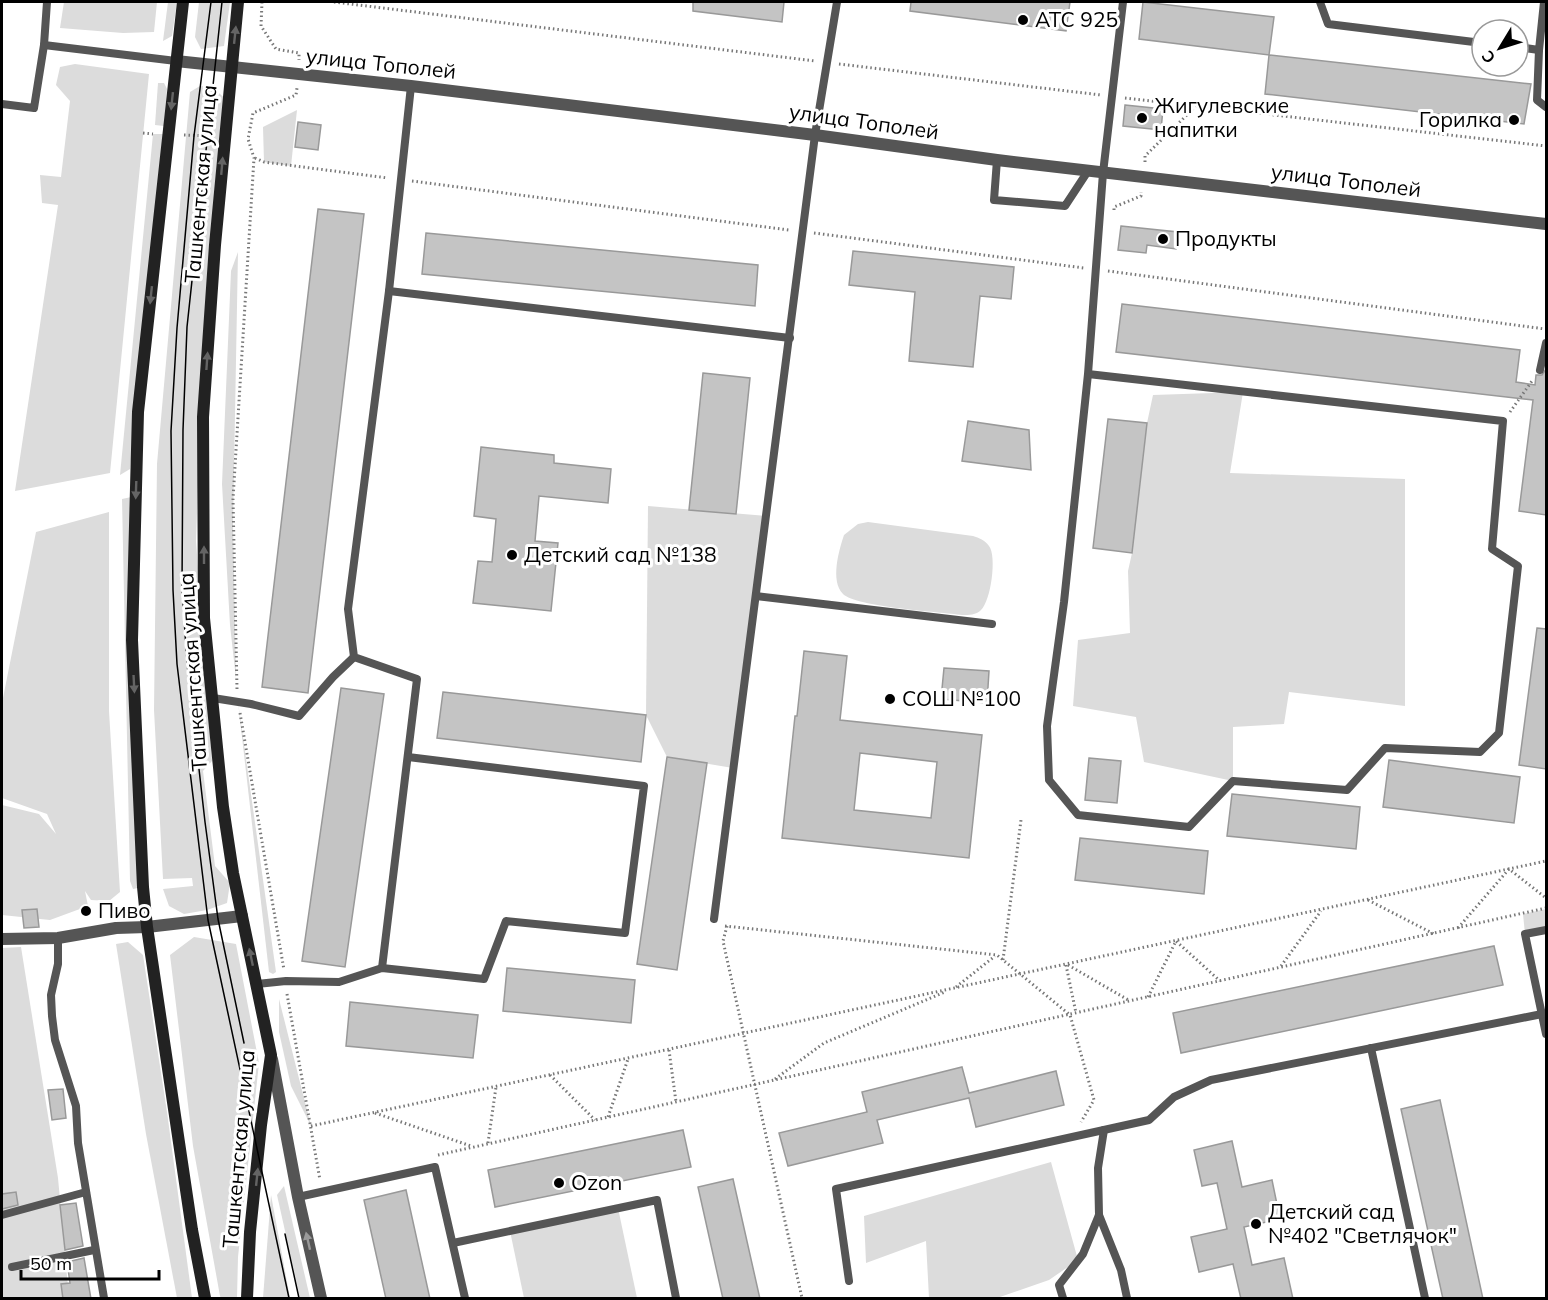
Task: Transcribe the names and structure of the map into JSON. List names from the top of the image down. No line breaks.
{"streets":{"main road":["Ташкентская улица"],"street":["улица Тополей"]},"crossings":[["улица Тополей","Ташкентская улица"]],"places":["АТС 925","Жигулевские напитки","Горилка","Продукты","Детский сад №138","СОШ №100","Пиво","Ozon","Детский сад №402 \"Светлячок\""],"scale_bar":"50 m","north":"bottom left"}
